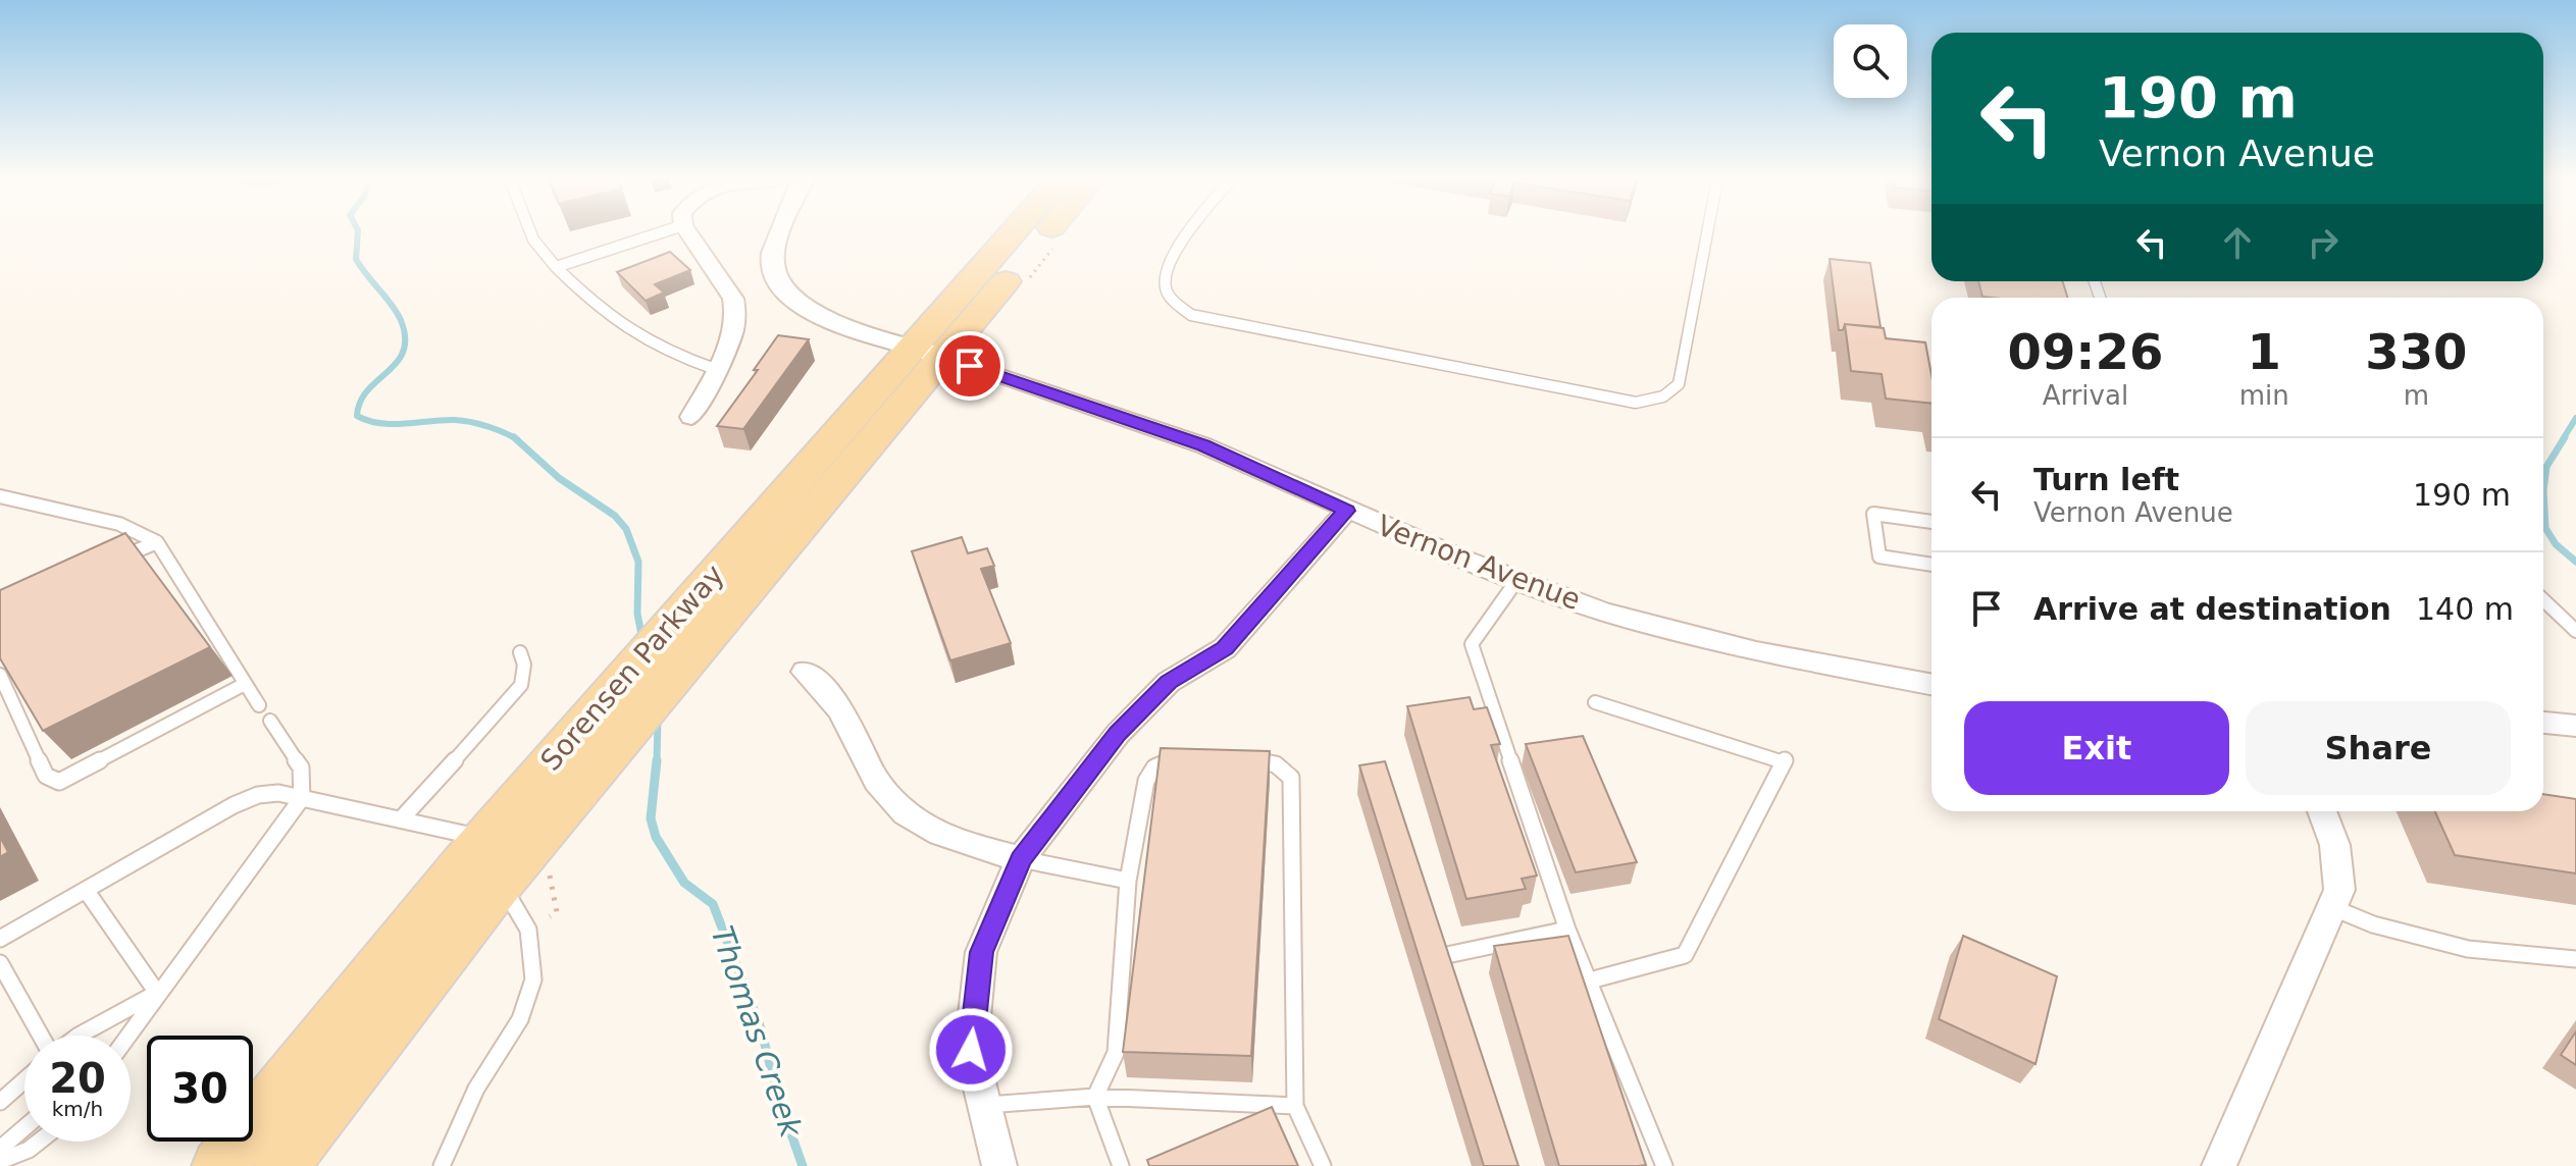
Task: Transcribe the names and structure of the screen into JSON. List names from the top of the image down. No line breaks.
{"streets":{"main road":["Sorensen Parkway"],"street":["Vernon Avenue"]},"crossings":[["Vernon Avenue","Sorensen Parkway"]],"water":["Thomas Creek"],"page":{"turn":["190 m","Vernon Avenue"],"eta":["09:26","Arrival","1","min","330","m"],"list":[{"name":"Turn left","note":"Vernon Avenue","value":"190 m"},{"name":"Arrive at destination","value":"140 m"}],"buttons":["Exit","Share"],"speed":"20 km/h","limit":"30"}}
